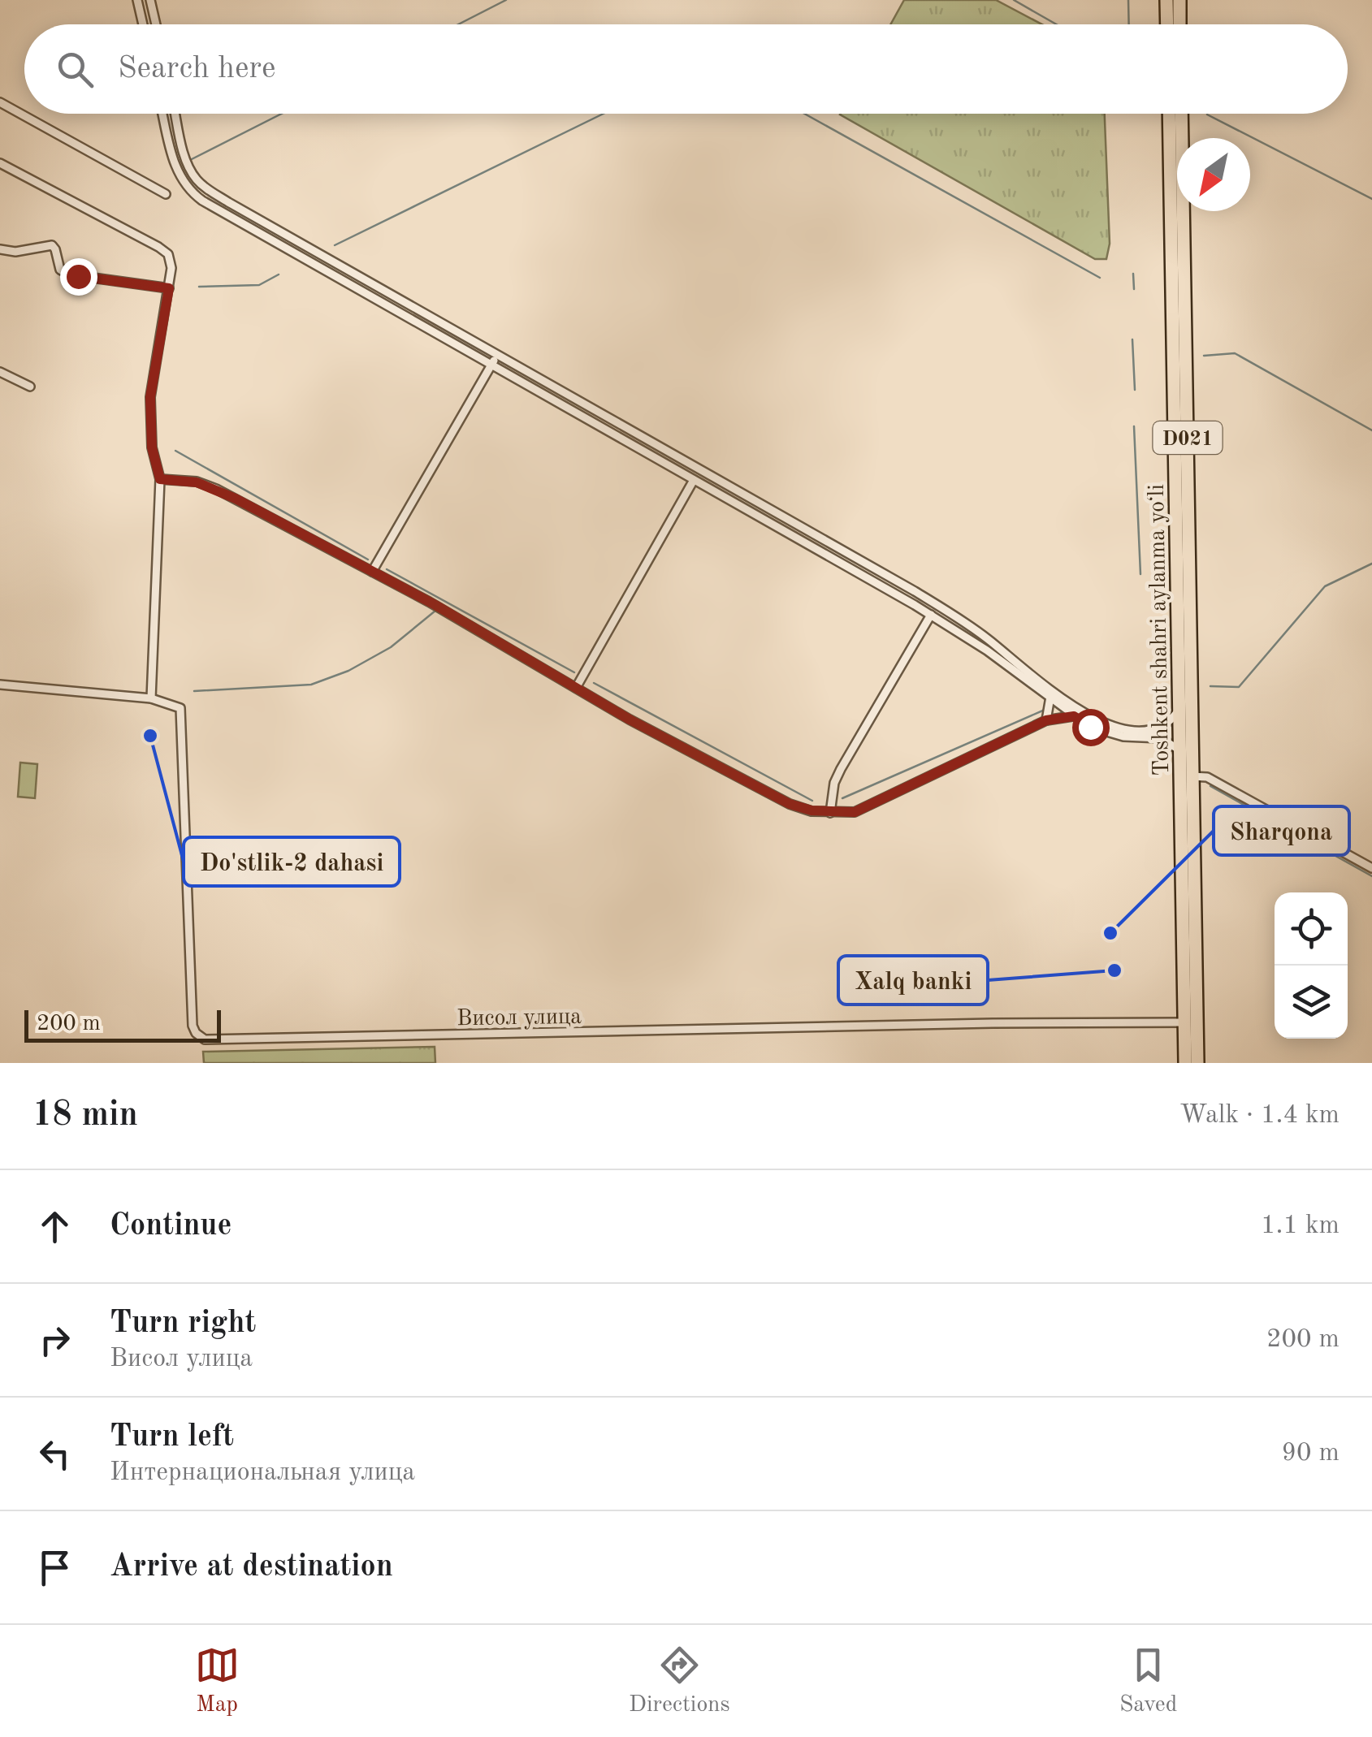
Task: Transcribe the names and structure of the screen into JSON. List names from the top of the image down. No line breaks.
{"streets":{"highway":["D021","Toshkent shahri aylanma yoʻli"],"street":["Висол улица"]},"crossings":[["Toshkent shahri aylanma yoʻli","Висол улица"]],"places":["Do'stlik-2 dahasi","Sharqona","Xalq banki"],"scale_bar":"200 m","north":"bottom left","page":{"search":"Search here","scale":"200 m","heading":["18 min","Walk · 1.4 km"],"list":[["Continue","1.1 km"],["Turn right","Висол улица","200 m"],["Turn left","Интернациональная улица","90 m"],"Arrive at destination"],"nav":["Map","Directions","Saved"]}}
